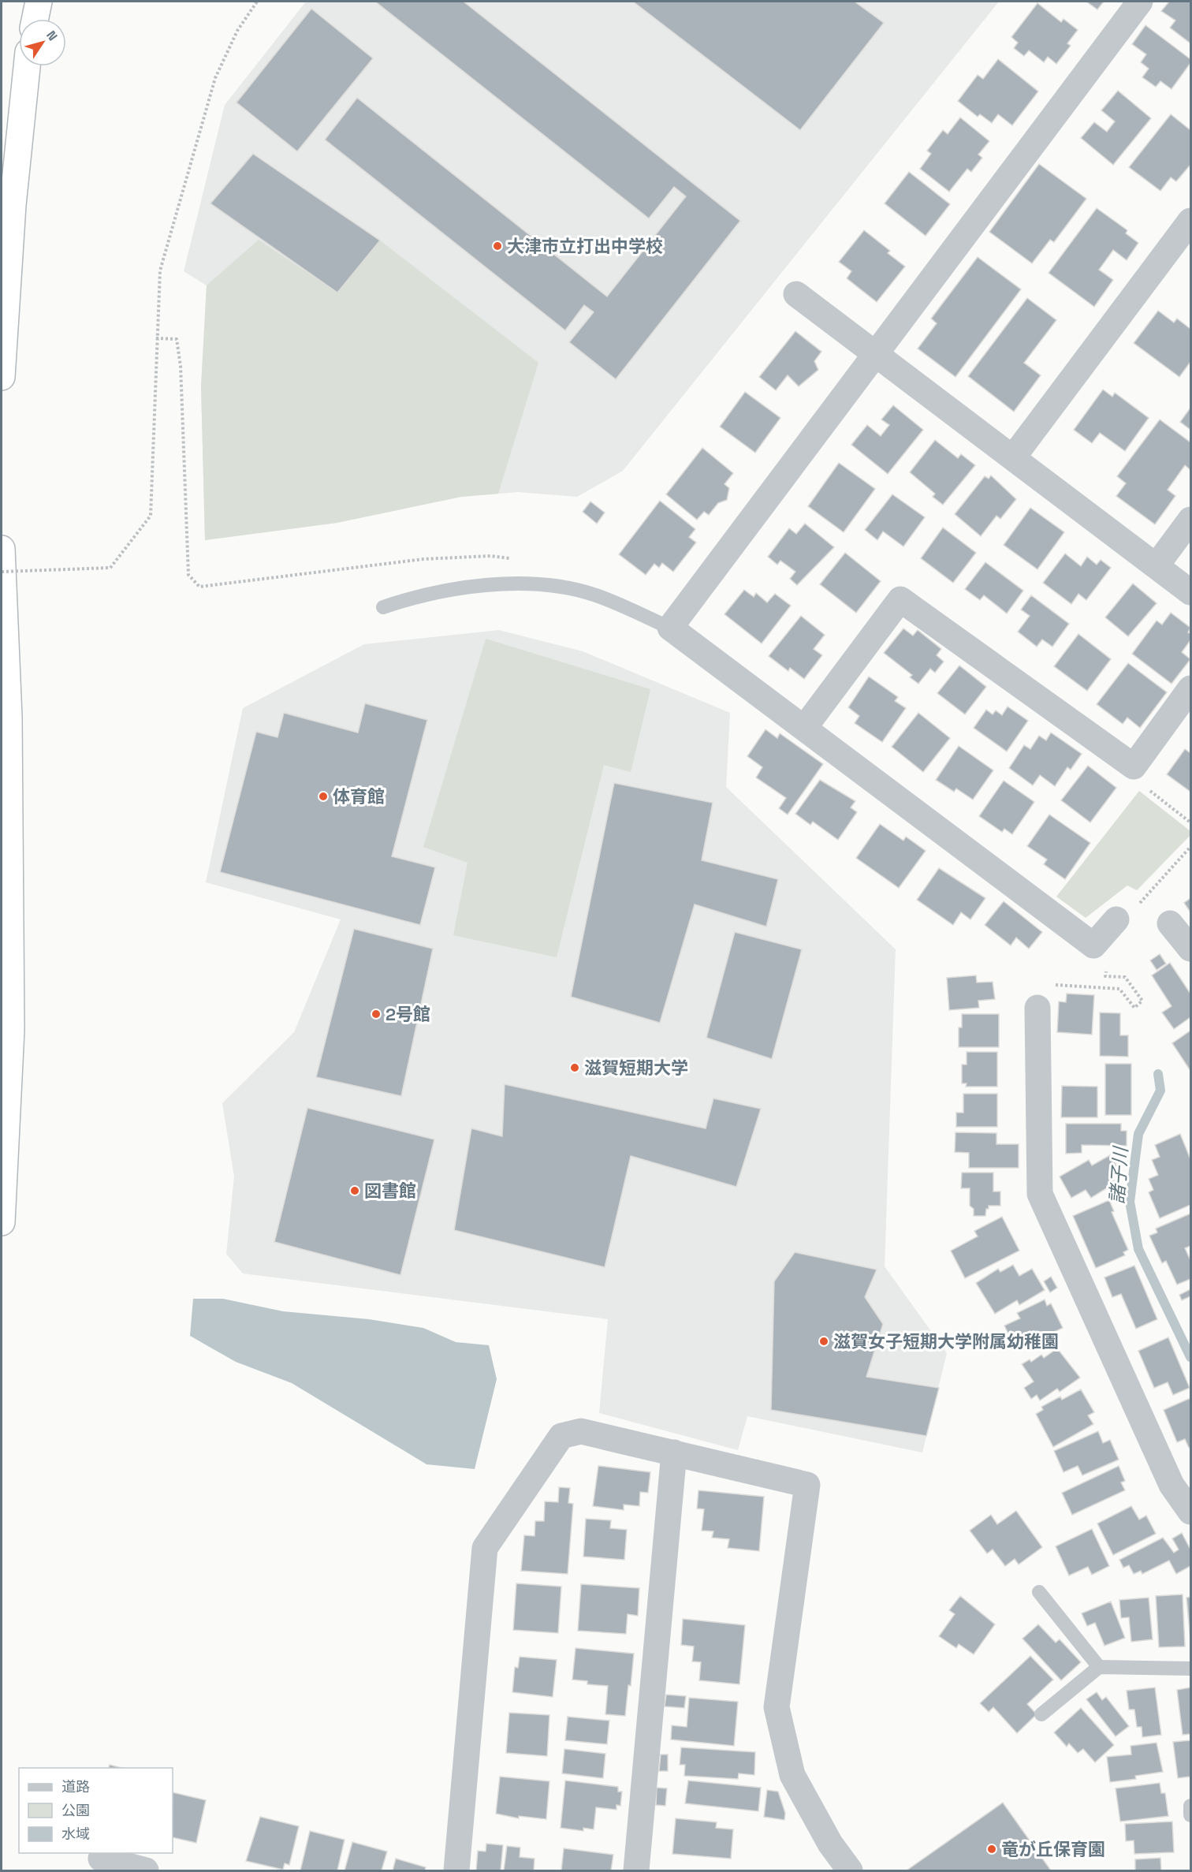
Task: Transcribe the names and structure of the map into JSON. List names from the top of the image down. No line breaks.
{"water":["諸子川"],"places":["大津市立打出中学校","体育館","2号館","滋賀短期大学","図書館","滋賀女子短期大学附属幼稚園","竜が丘保育園"],"legend":["道路","公園","水域"],"north":"top right"}
